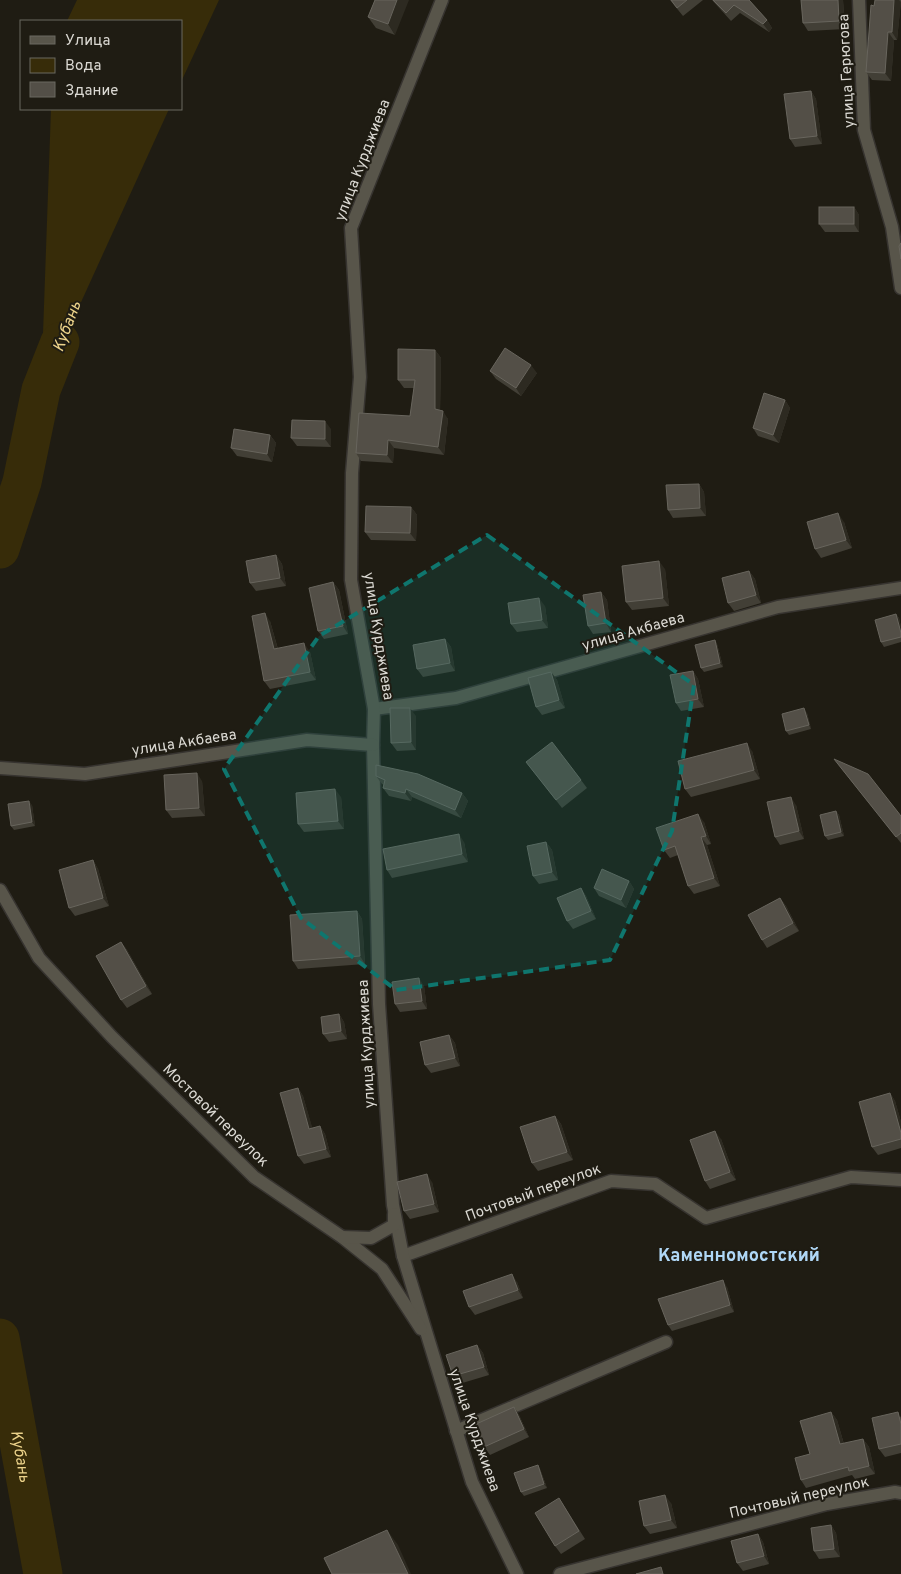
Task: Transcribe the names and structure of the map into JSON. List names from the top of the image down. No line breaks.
{"streets":{"street":["улица Герюгова","улица Курджиева","улица Акбаева","Мостовой переулок","Почтовый переулок"]},"crossings":[["улица Курджиева","улица Акбаева"],["улица Курджиева","Мостовой переулок"],["улица Курджиева","Почтовый переулок"]],"districts":["Каменномостский"],"water":["Кубань"],"legend":["Улица","Вода","Здание"]}
